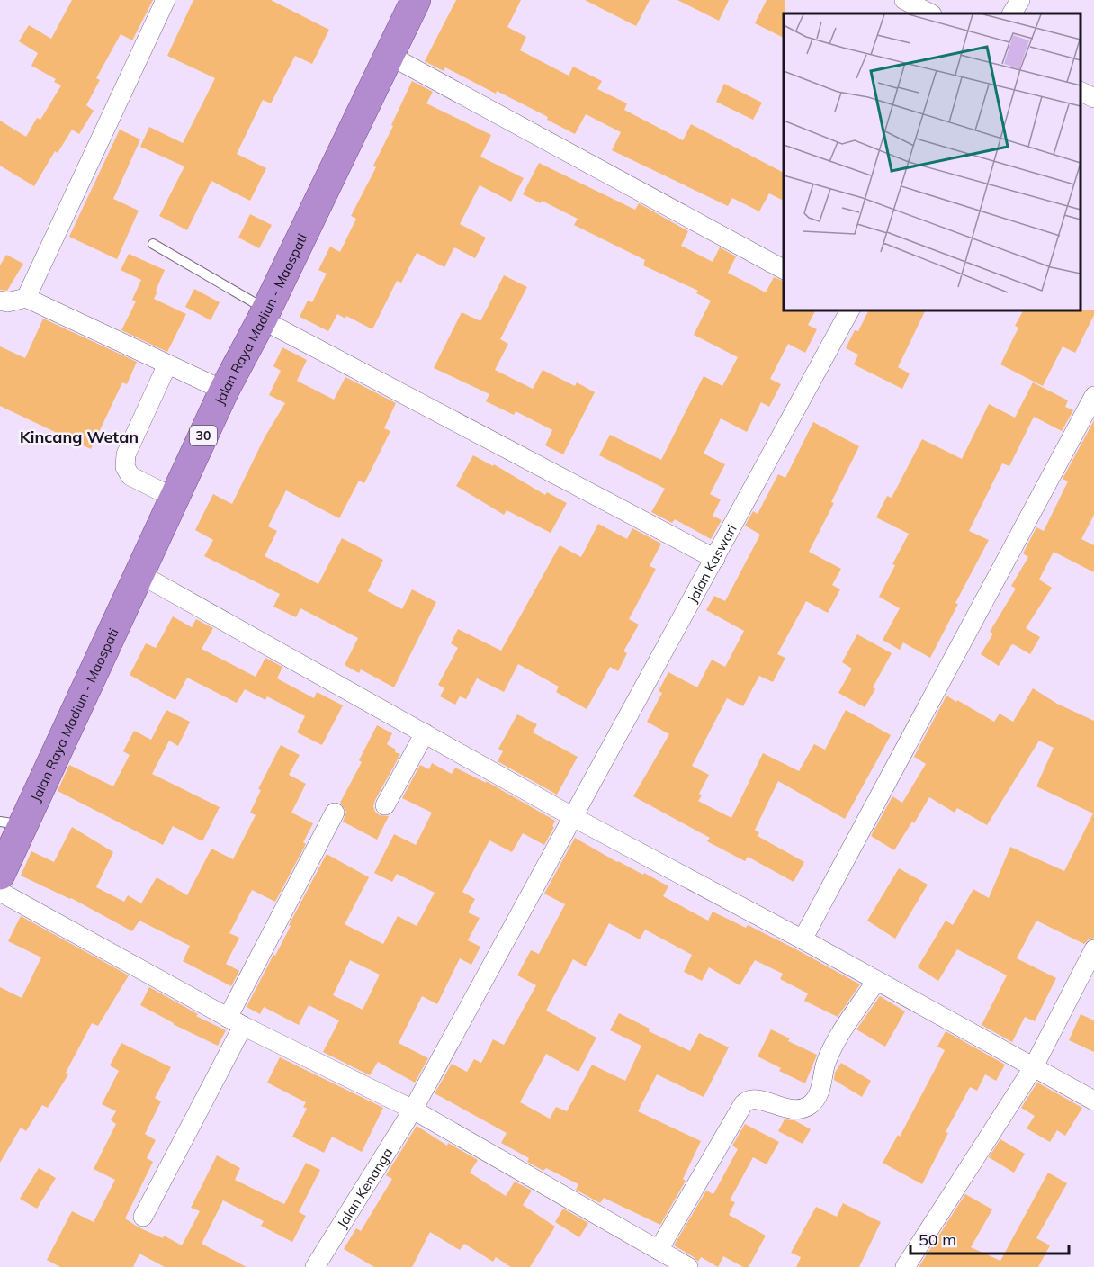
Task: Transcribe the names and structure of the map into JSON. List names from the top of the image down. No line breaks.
{"streets":{"highway":["Jalan Raya Madiun - Maospati","30"],"street":["Jalan Kaswari","Jalan Kenanga"]},"crossings":[["Jalan Kaswari","Jalan Kenanga"]],"districts":["Kincang Wetan"],"scale_bar":"50 m"}
